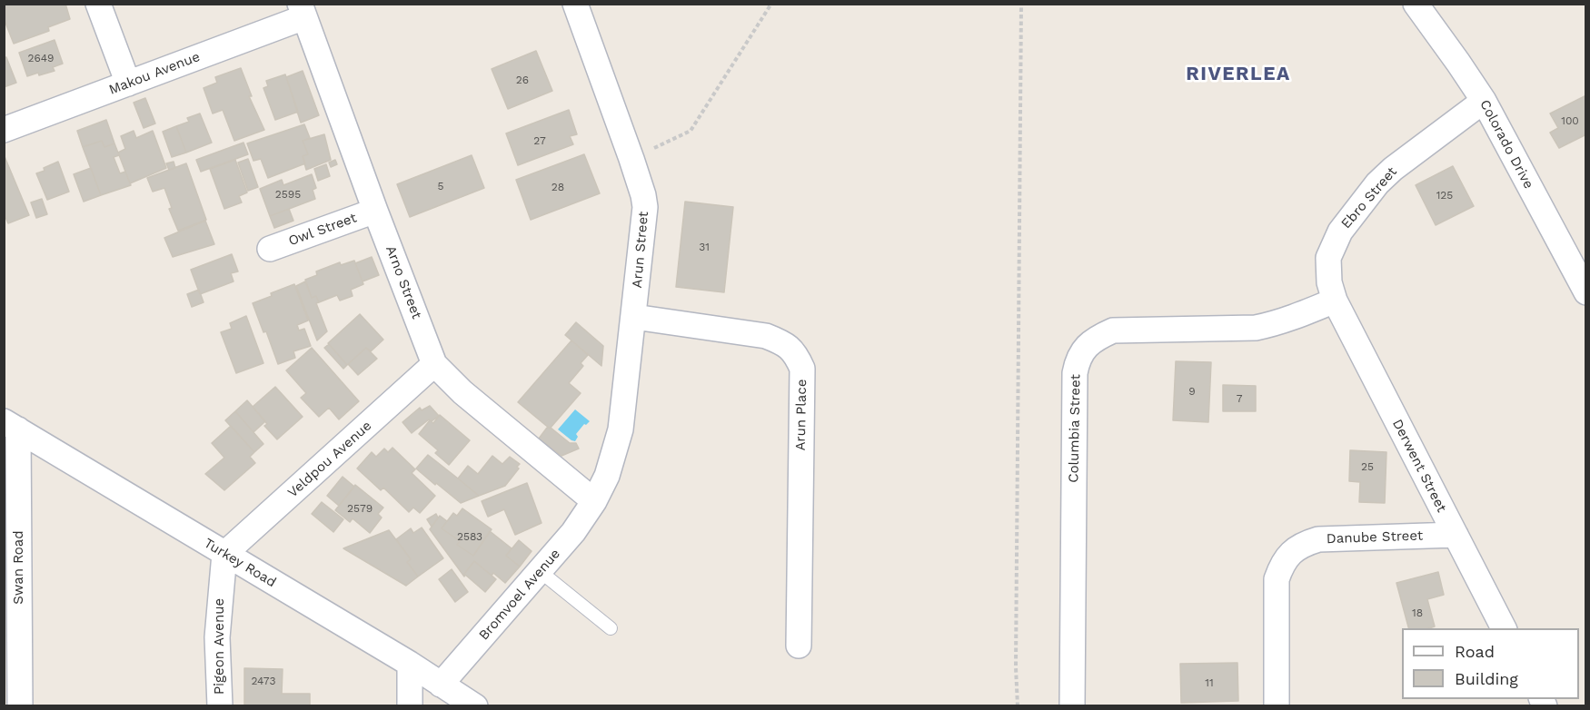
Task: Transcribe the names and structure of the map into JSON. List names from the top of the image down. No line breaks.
{"streets":{"street":["Makou Avenue","Colorado Drive","Ebro Street","Owl Street","Arun Street","Arno Street","Arun Place","Columbia Street","Veldpou Avenue","Derwent Street","Danube Street","Turkey Road","Swan Road","Bromvoel Avenue","Pigeon Avenue"]},"crossings":[["Makou Avenue","Arno Street"],["Colorado Drive","Ebro Street"],["Ebro Street","Columbia Street"],["Ebro Street","Derwent Street"],["Owl Street","Arno Street"],["Arun Street","Arno Street"],["Arun Street","Arun Place"],["Arun Street","Bromvoel Avenue"],["Arno Street","Veldpou Avenue"],["Arno Street","Bromvoel Avenue"],["Columbia Street","Derwent Street"],["Veldpou Avenue","Turkey Road"],["Veldpou Avenue","Pigeon Avenue"],["Derwent Street","Danube Street"],["Turkey Road","Swan Road"],["Turkey Road","Bromvoel Avenue"],["Turkey Road","Pigeon Avenue"]],"districts":["RIVERLEA"],"house_numbers":["2649","26","100","27","5","28","2595","125","31","9","7","25","2579","2583","18","2473","11"],"legend":["Road","Building"]}
